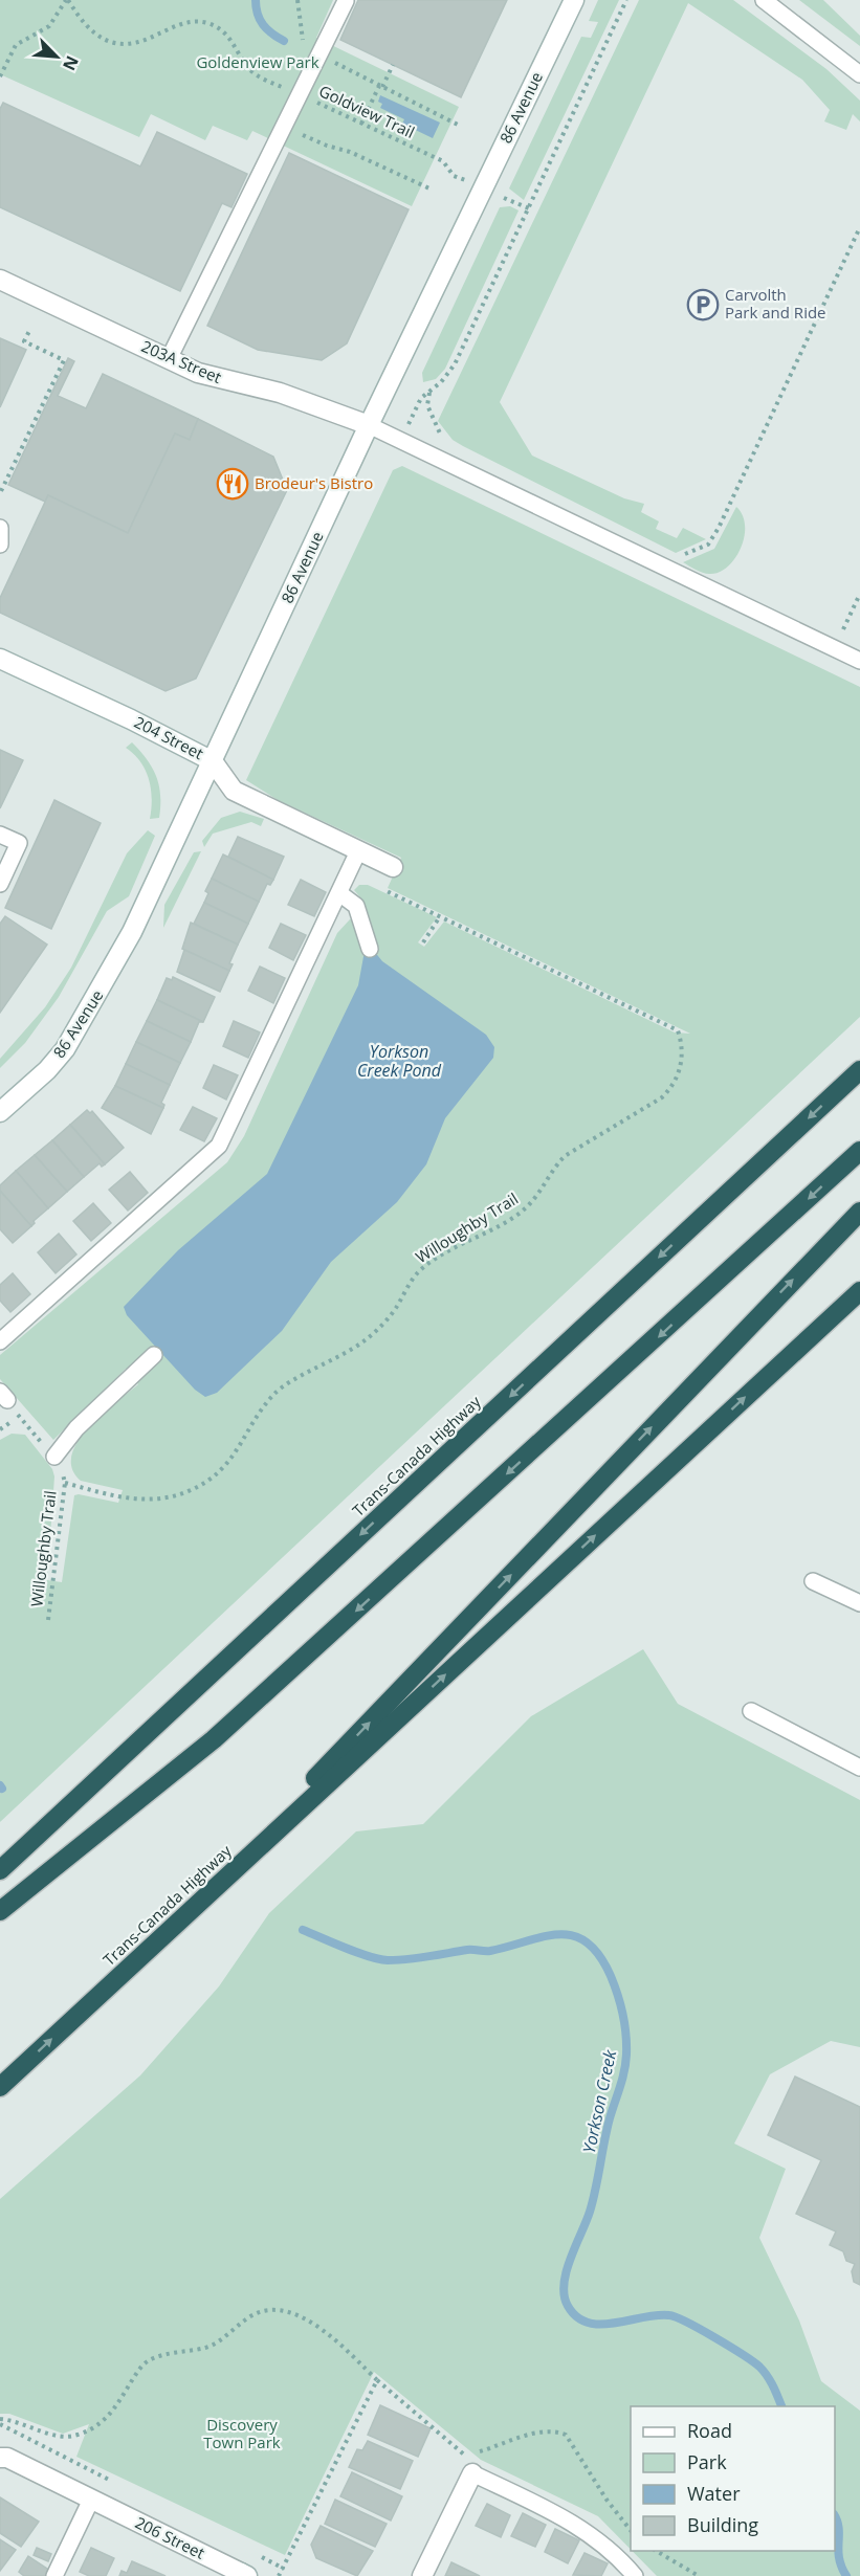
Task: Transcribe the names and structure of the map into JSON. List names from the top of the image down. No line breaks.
{"streets":{"highway":["Trans-Canada Highway"],"street":["86 Avenue","203A Street","204 Street","206 Street"],"path":["Goldview Trail","Willoughby Trail"]},"crossings":[["86 Avenue","203A Street"],["86 Avenue","204 Street"]],"water":["Yorkson Creek Pond","Yorkson Creek"],"parks":["Goldenview Park","Discovery Town Park"],"places":{"parking":["Carvolth Park and Ride"],"restaurant":["Brodeur's Bistro"]},"legend":["Road","Park","Water","Building"],"north":"bottom right"}
